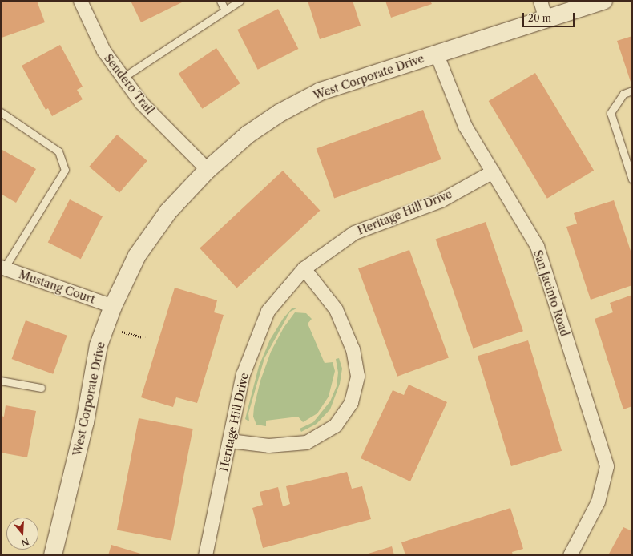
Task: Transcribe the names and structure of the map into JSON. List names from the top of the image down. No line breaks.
{"streets":{"street":["West Corporate Drive","Sendero Trail","Heritage Hill Drive","Mustang Court","San Jacinto Road"]},"crossings":[["West Corporate Drive","Sendero Trail"],["West Corporate Drive","Mustang Court"],["West Corporate Drive","San Jacinto Road"],["Heritage Hill Drive","San Jacinto Road"]],"scale_bar":"20 m","north":"bottom"}
